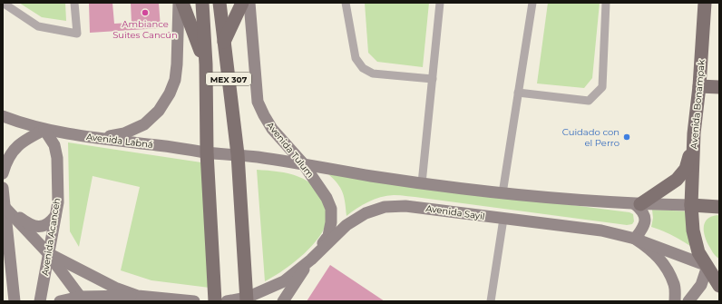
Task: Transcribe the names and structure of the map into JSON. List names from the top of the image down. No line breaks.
{"streets":{"main road":["MEX 307","Avenida Bonampak"],"street":["Avenida Labná","Avenida Tulum","Avenida Sayil","Avenida Acanceh"]},"crossings":[["MEX 307","Avenida Labná"],["MEX 307","Avenida Sayil"],["Avenida Bonampak","Avenida Sayil"],["Avenida Labná","Avenida Acanceh"],["Avenida Tulum","Avenida Sayil"]],"places":["Ambiance Suites Cancún","Cuidado con el Perro"]}
